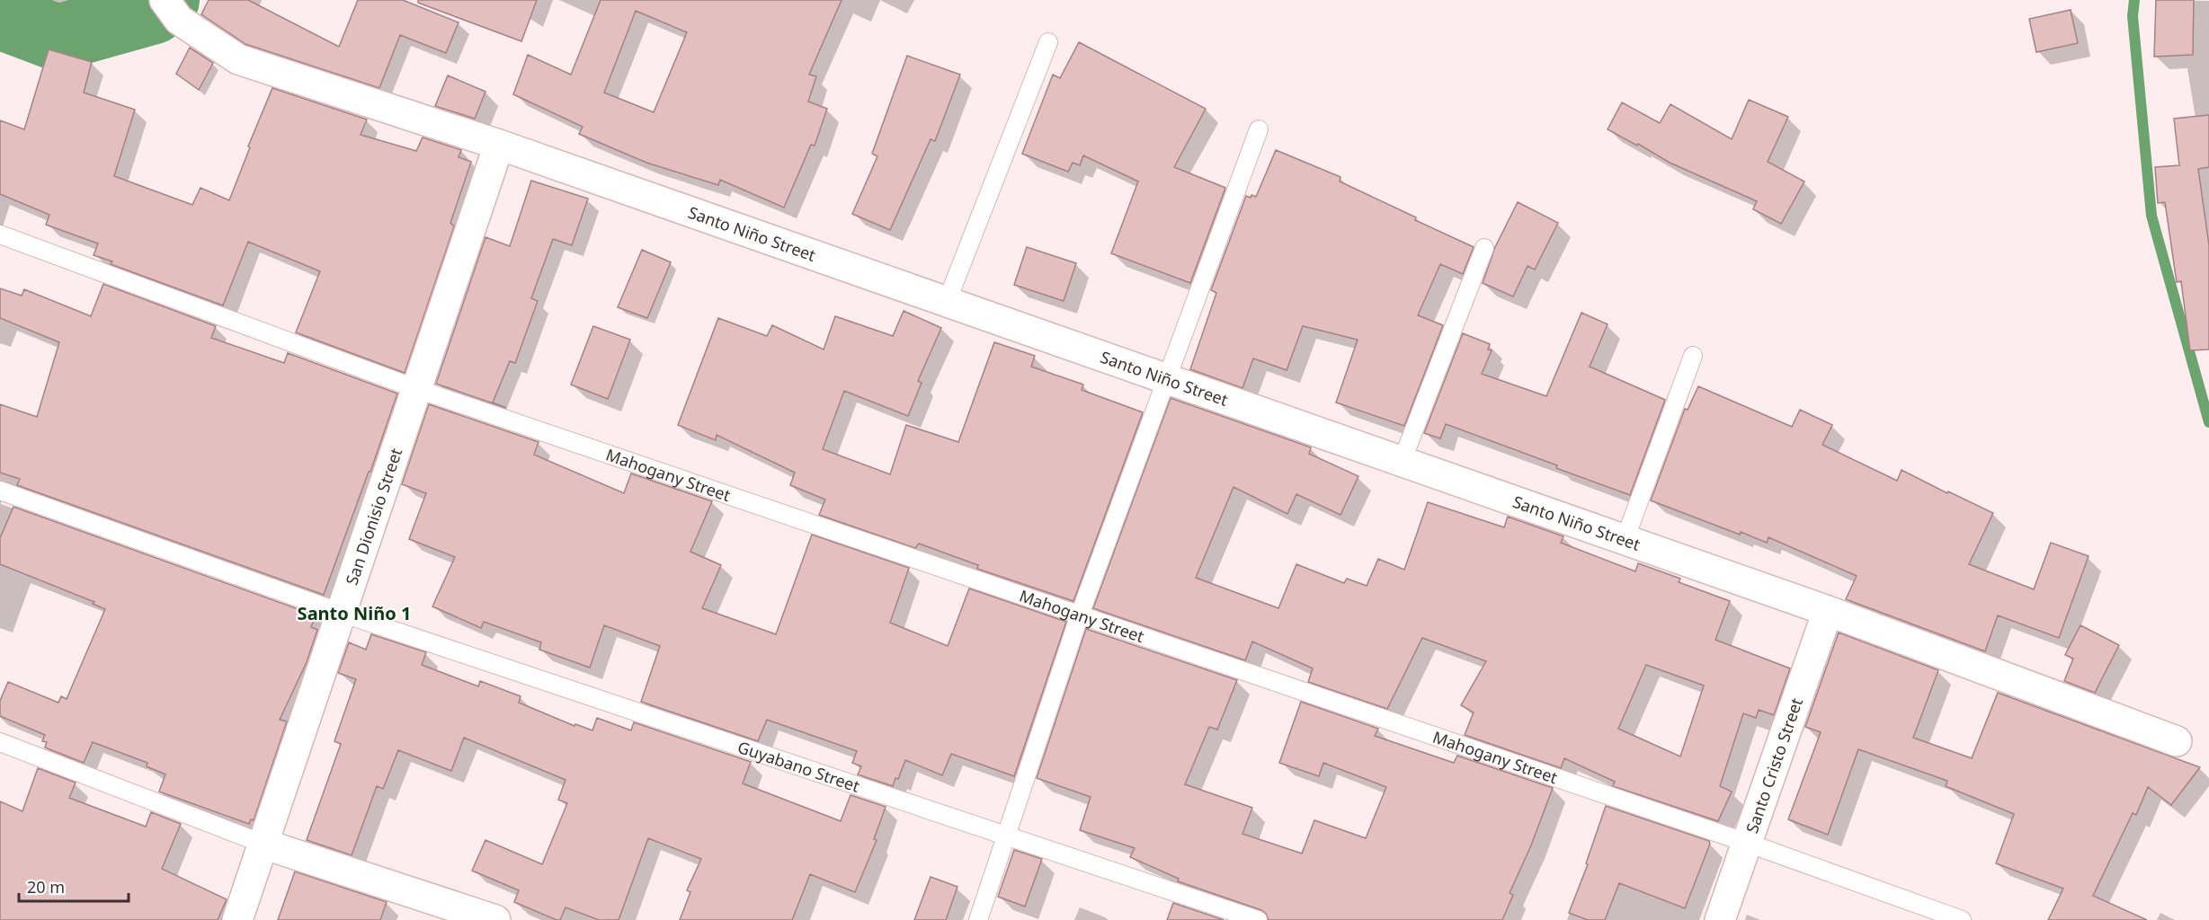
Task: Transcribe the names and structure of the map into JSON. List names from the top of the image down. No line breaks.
{"streets":{"street":["Santo Niño Street","San Dionisio Street","Santo Cristo Street"],"lane":["Mahogany Street","Guyabano Street"]},"crossings":[["Santo Niño Street","San Dionisio Street"],["Santo Niño Street","Santo Cristo Street"],["Mahogany Street","San Dionisio Street"],["Mahogany Street","Santo Cristo Street"],["San Dionisio Street","Guyabano Street"]],"districts":["Santo Niño 1"],"scale_bar":"20 m"}
